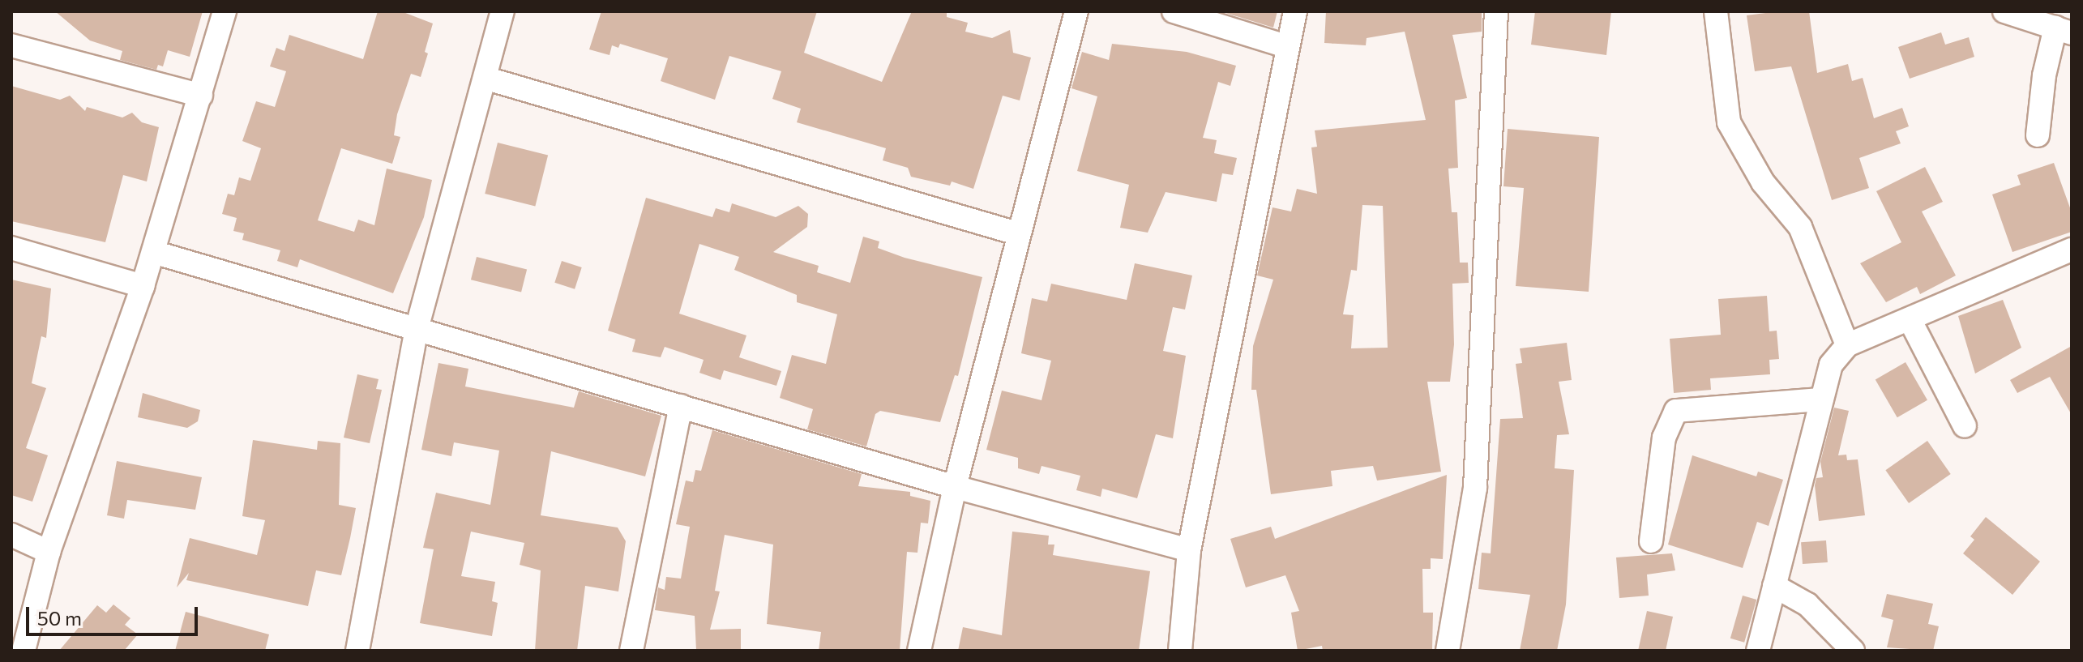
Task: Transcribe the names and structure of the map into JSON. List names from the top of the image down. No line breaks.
{"scale_bar":"50 m"}
